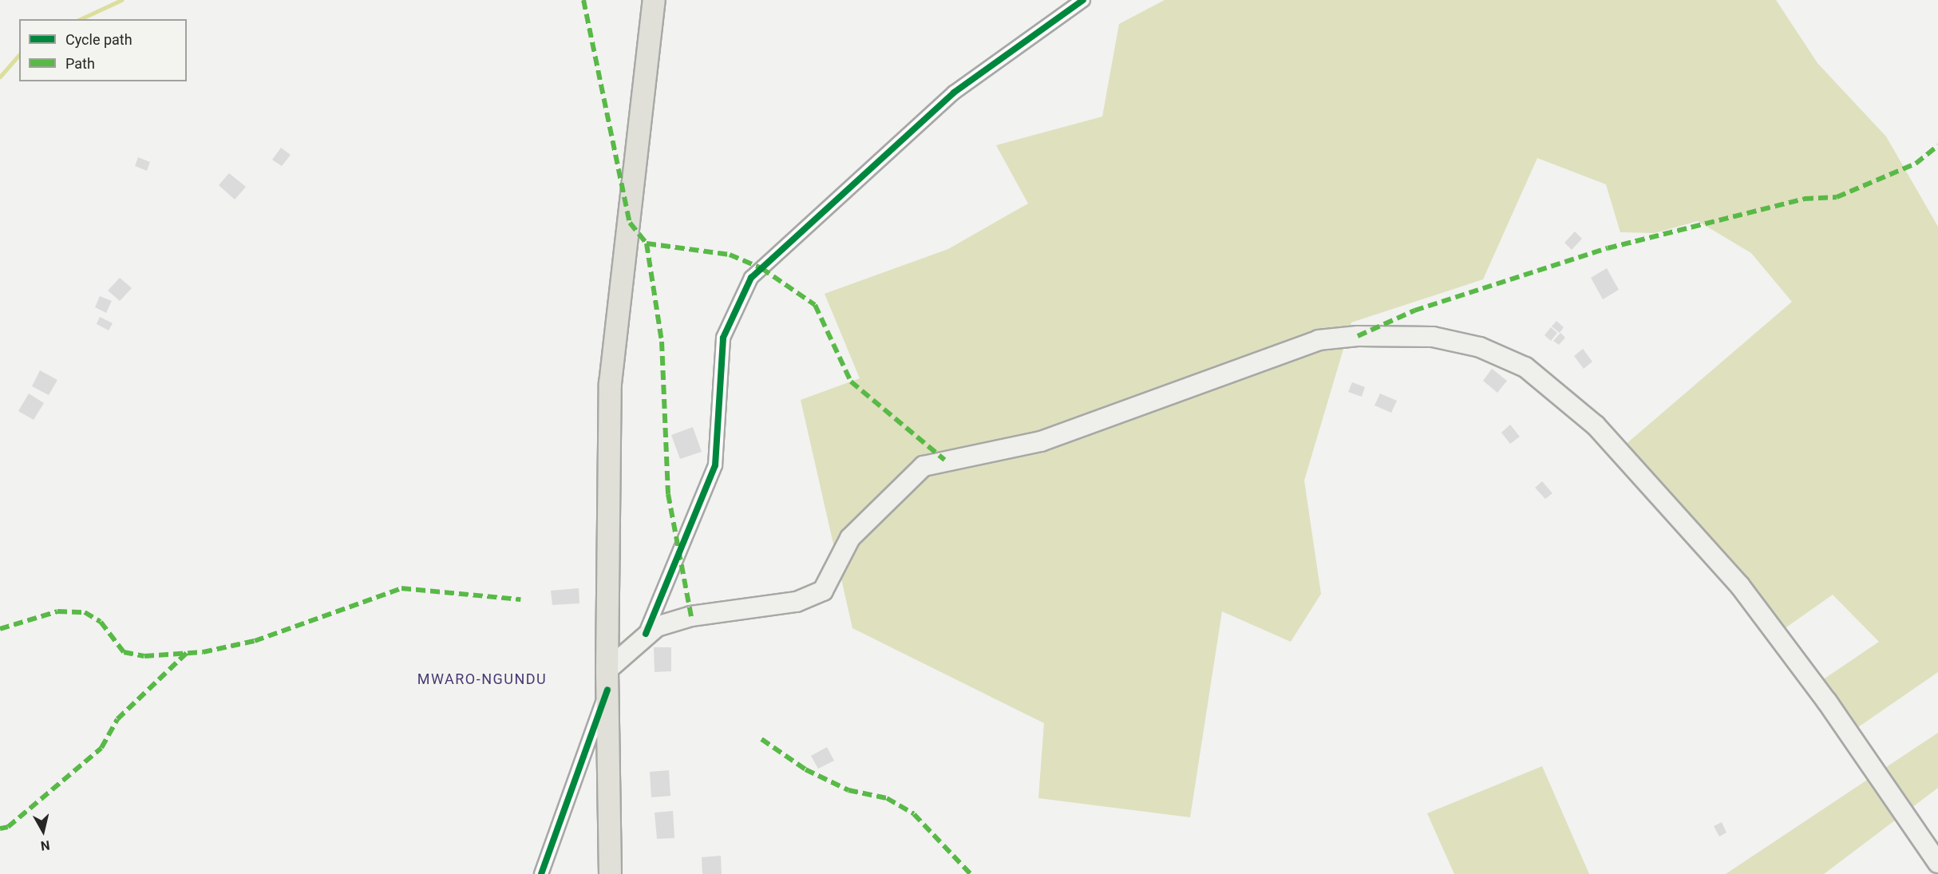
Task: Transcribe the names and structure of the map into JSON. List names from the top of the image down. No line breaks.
{"districts":["MWARO-NGUNDU"],"legend":["Cycle path","Path"],"north":"bottom"}
